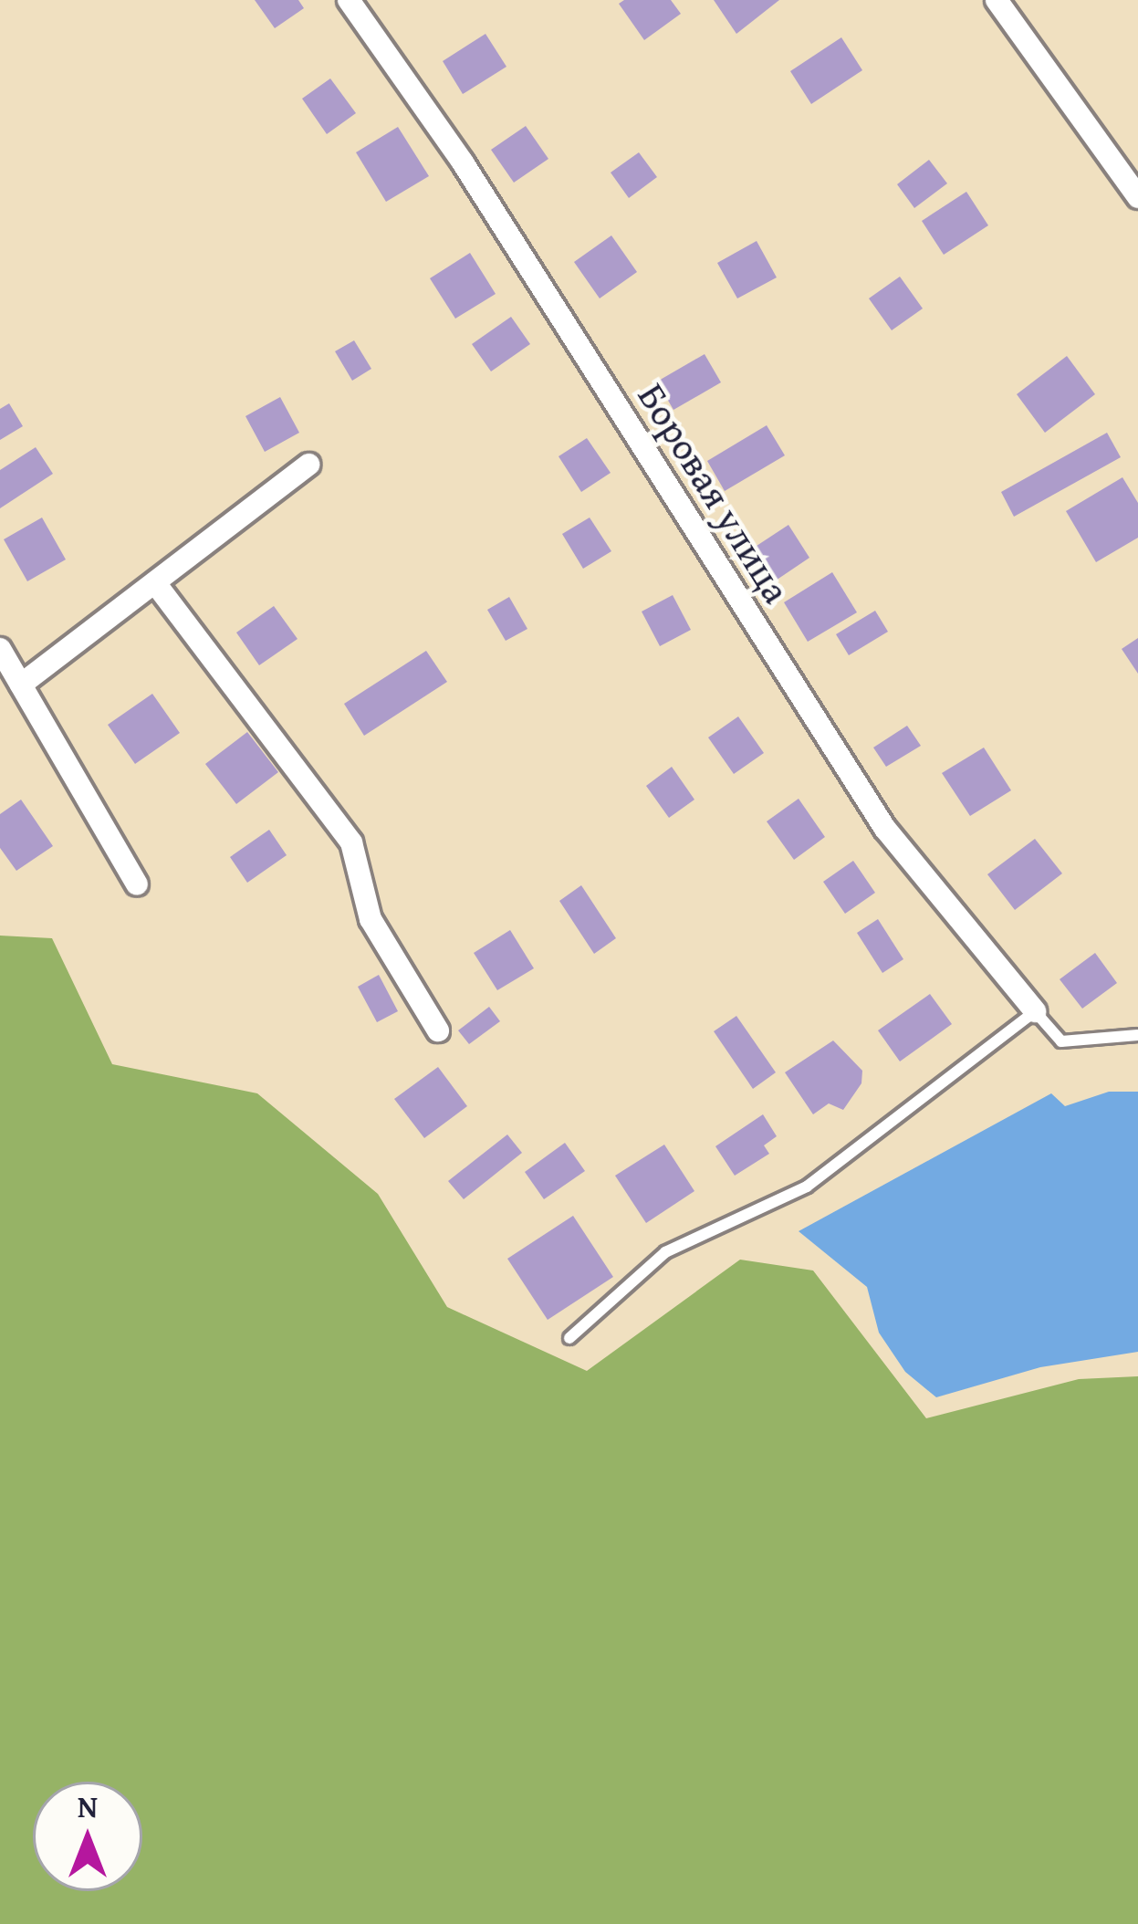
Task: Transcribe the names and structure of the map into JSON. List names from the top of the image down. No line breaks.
{"streets":{"street":["Боровая улица"]},"north":"top"}
